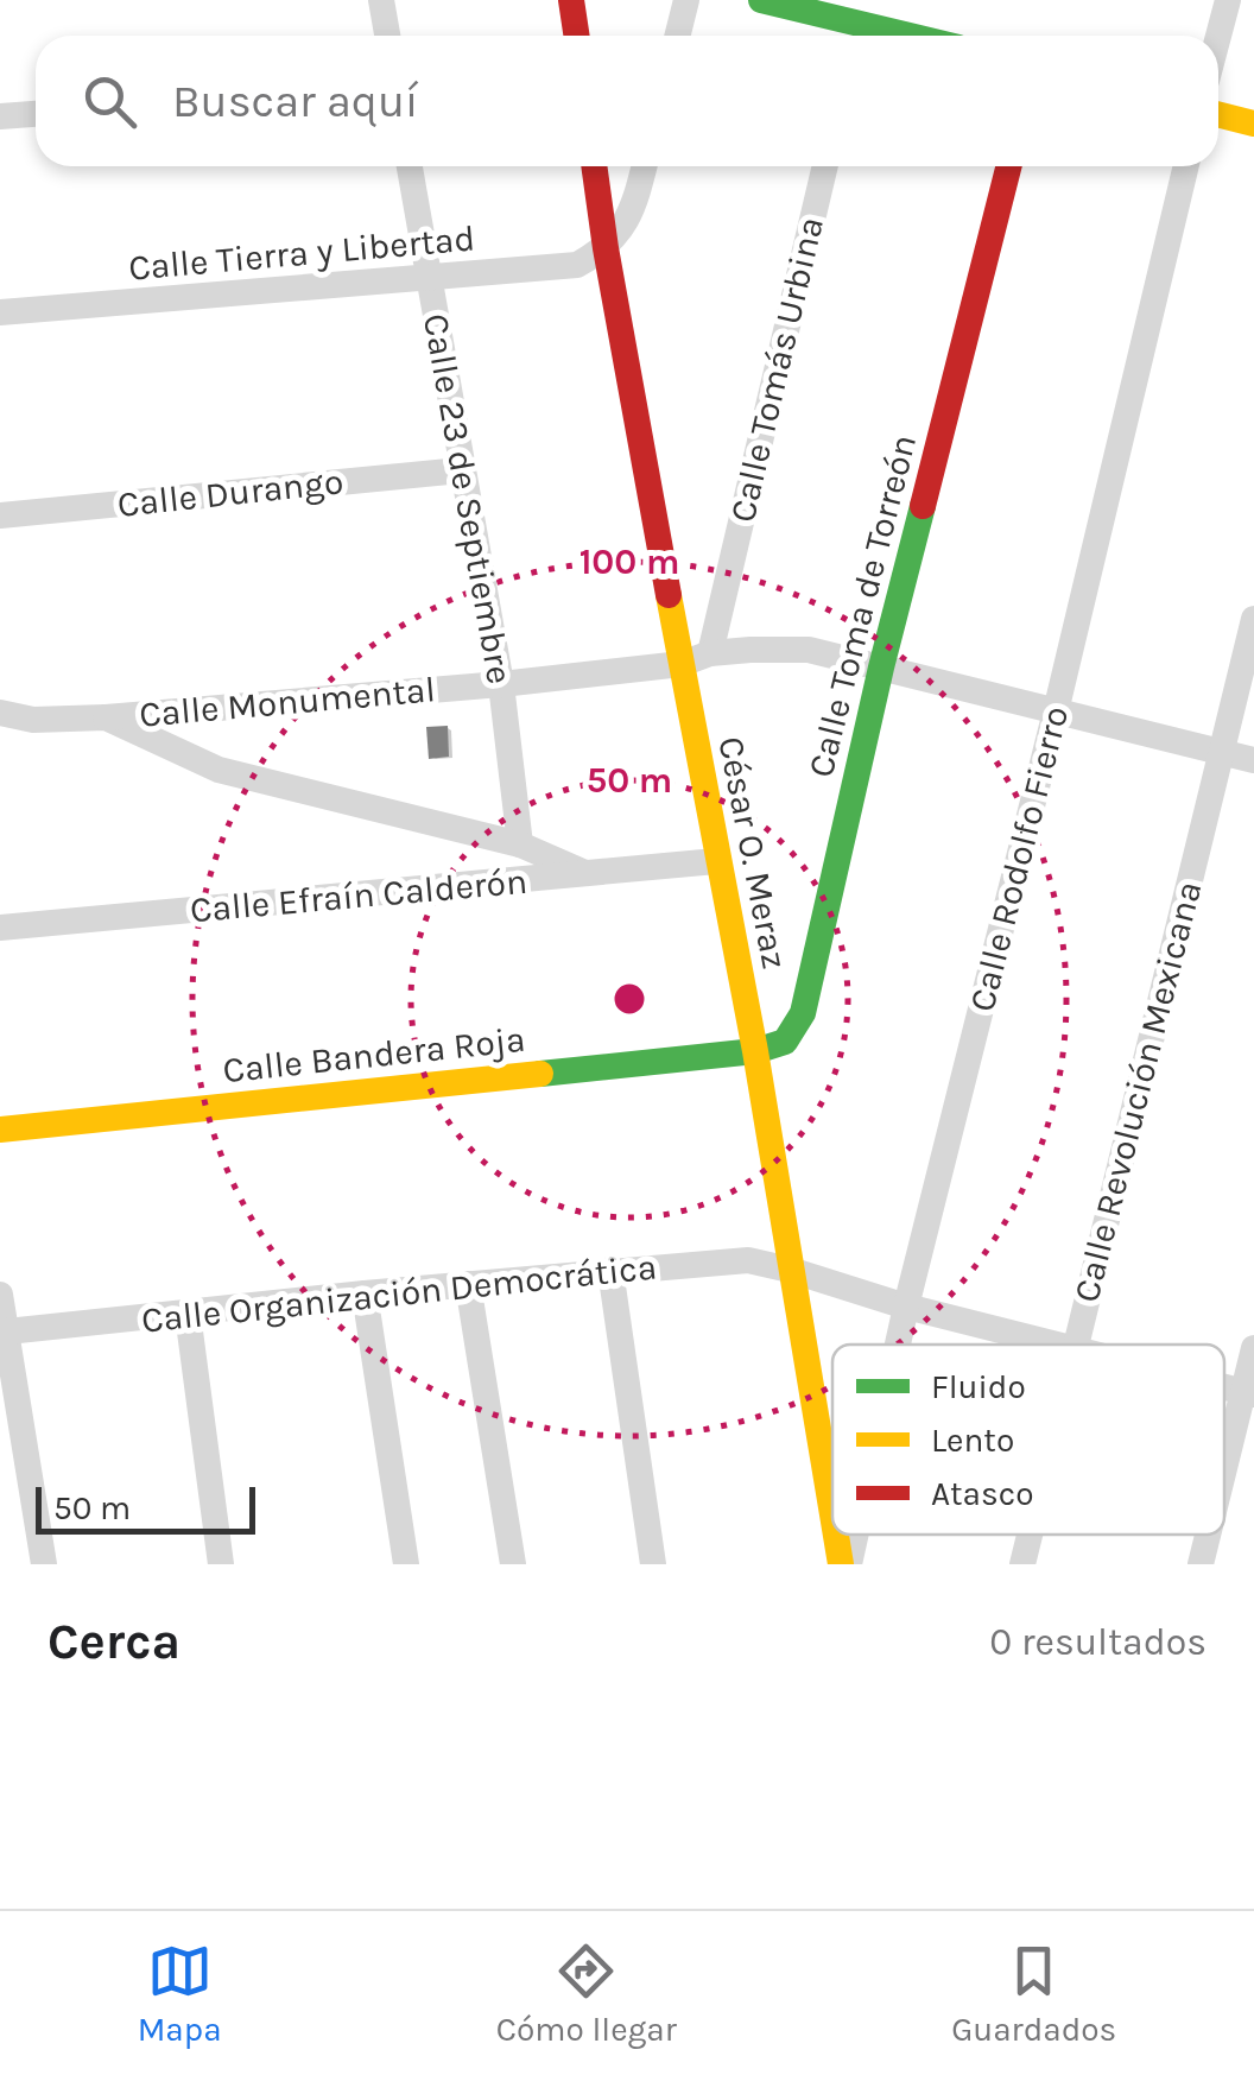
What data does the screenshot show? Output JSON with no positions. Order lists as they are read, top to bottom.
{
  "streets": {
    "street": [
      "Calle Tierra y Libertad",
      "Calle Tomás Urbina",
      "Calle Durango",
      "Calle 23 de Septiembre",
      "Calle Toma de Torreón",
      "Calle Monumental",
      "César O. Meraz",
      "Calle Rodolfo Fierro",
      "Calle Efraín Calderón",
      "Calle Bandera Roja",
      "Calle Revolución Mexicana",
      "Calle Organización Democrática"
    ]
  },
  "crossings": [
    ["Calle Tierra y Libertad", "Calle 23 de Septiembre"],
    ["Calle Tierra y Libertad", "César O. Meraz"],
    ["Calle Tomás Urbina", "Calle Monumental"],
    ["Calle Durango", "Calle 23 de Septiembre"],
    ["Calle 23 de Septiembre", "Calle Monumental"],
    ["Calle Toma de Torreón", "Calle Monumental"],
    ["Calle Toma de Torreón", "César O. Meraz"],
    ["Calle Toma de Torreón", "Calle Bandera Roja"],
    ["Calle Monumental", "César O. Meraz"],
    ["Calle Monumental", "Calle Rodolfo Fierro"],
    ["Calle Monumental", "Calle Revolución Mexicana"],
    ["César O. Meraz", "Calle Rodolfo Fierro"],
    ["César O. Meraz", "Calle Efraín Calderón"],
    ["César O. Meraz", "Calle Bandera Roja"],
    ["César O. Meraz", "Calle Organización Democrática"],
    ["Calle Rodolfo Fierro", "Calle Organización Democrática"]
  ],
  "legend": ["Fluido", "Lento", "Atasco"],
  "scale_bar": "50 m",
  "page": {
    "search": "Buscar aquí",
    "scale": "50 m",
    "heading": ["Cerca", "0 resultados"],
    "nav": ["Mapa", "Cómo llegar", "Guardados"]
  },
  "rings": ["100 m", "50 m"]
}
